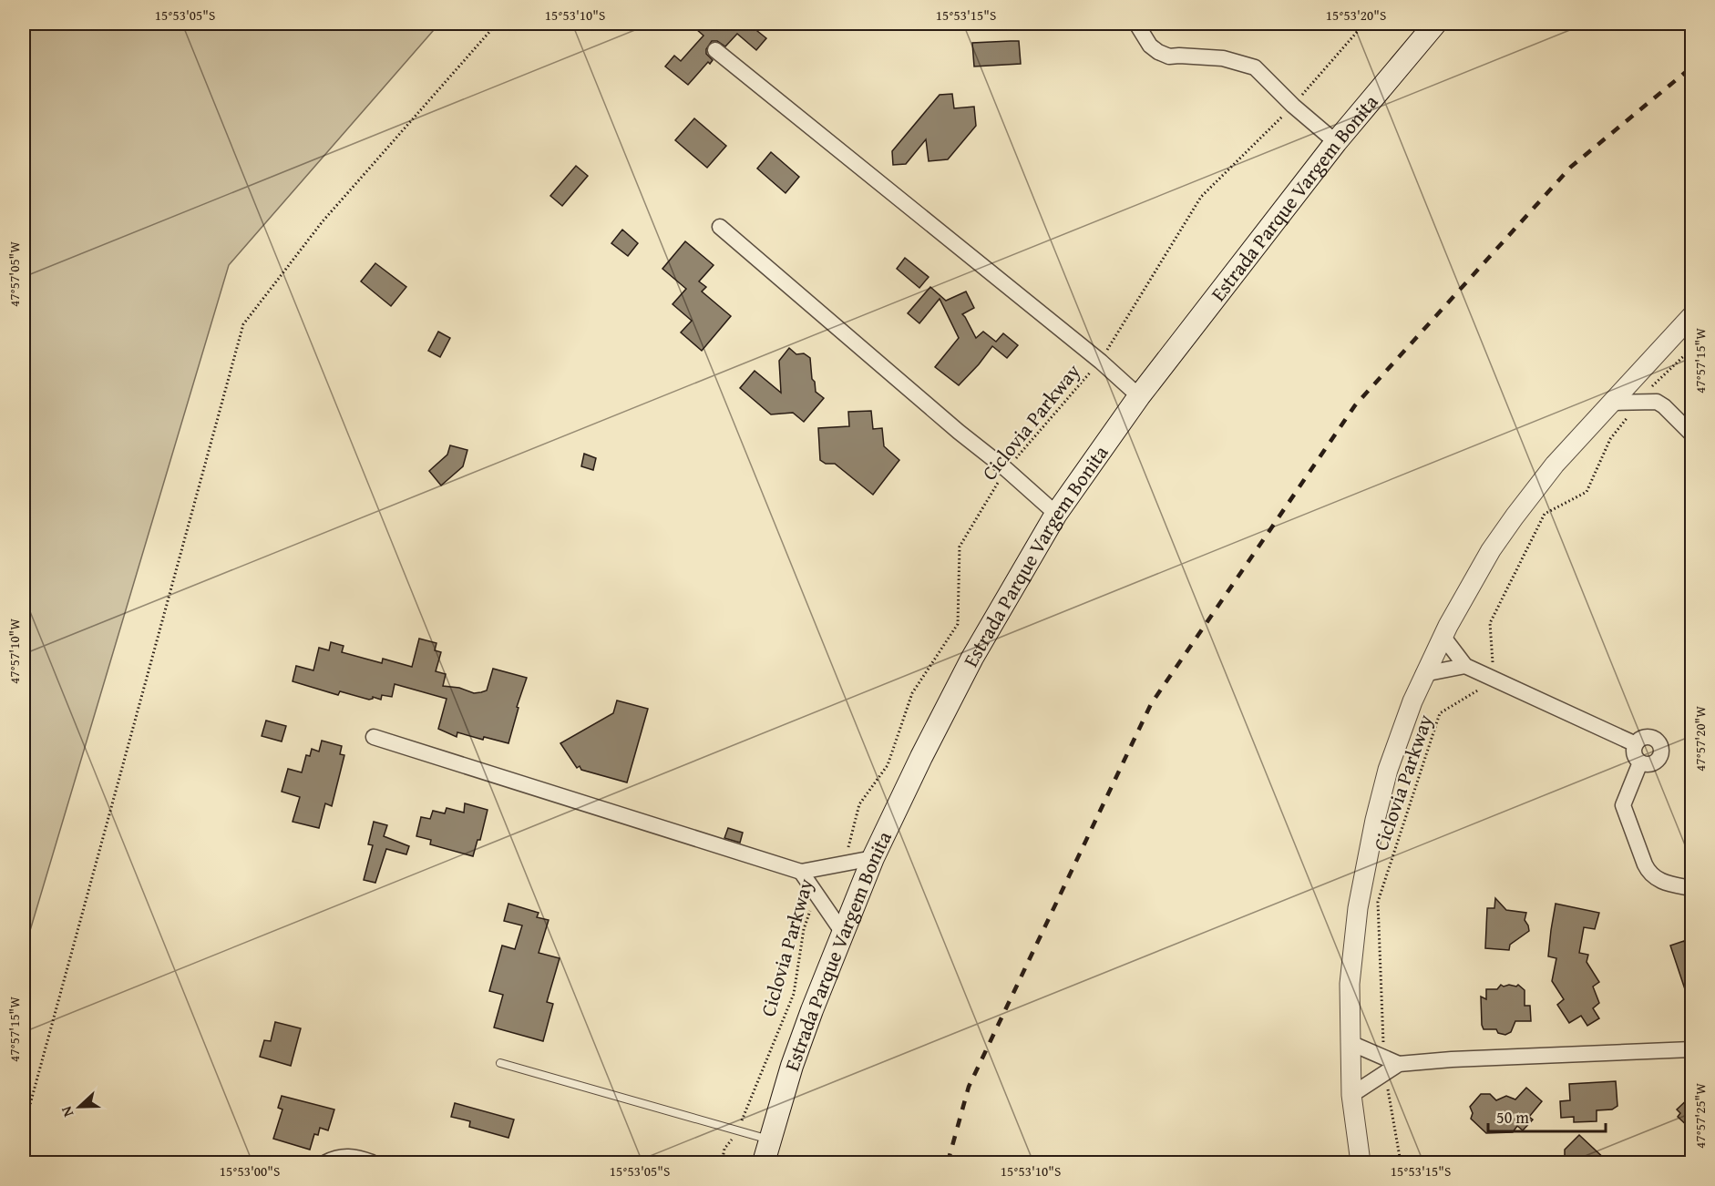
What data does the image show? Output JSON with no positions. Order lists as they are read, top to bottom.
{
  "streets": {
    "main road": ["Estrada Parque Vargem Bonita"],
    "path": ["Ciclovia Parkway"]
  },
  "scale_bar": "50 m",
  "north": "left",
  "coordinates": [
    "15°53'05\"S",
    "15°53'10\"S",
    "15°53'15\"S",
    "15°53'20\"S",
    "47°57'05\"W",
    "47°57'15\"W",
    "47°57'10\"W",
    "47°57'20\"W",
    "47°57'25\"W",
    "15°53'00\"S"
  ]
}
